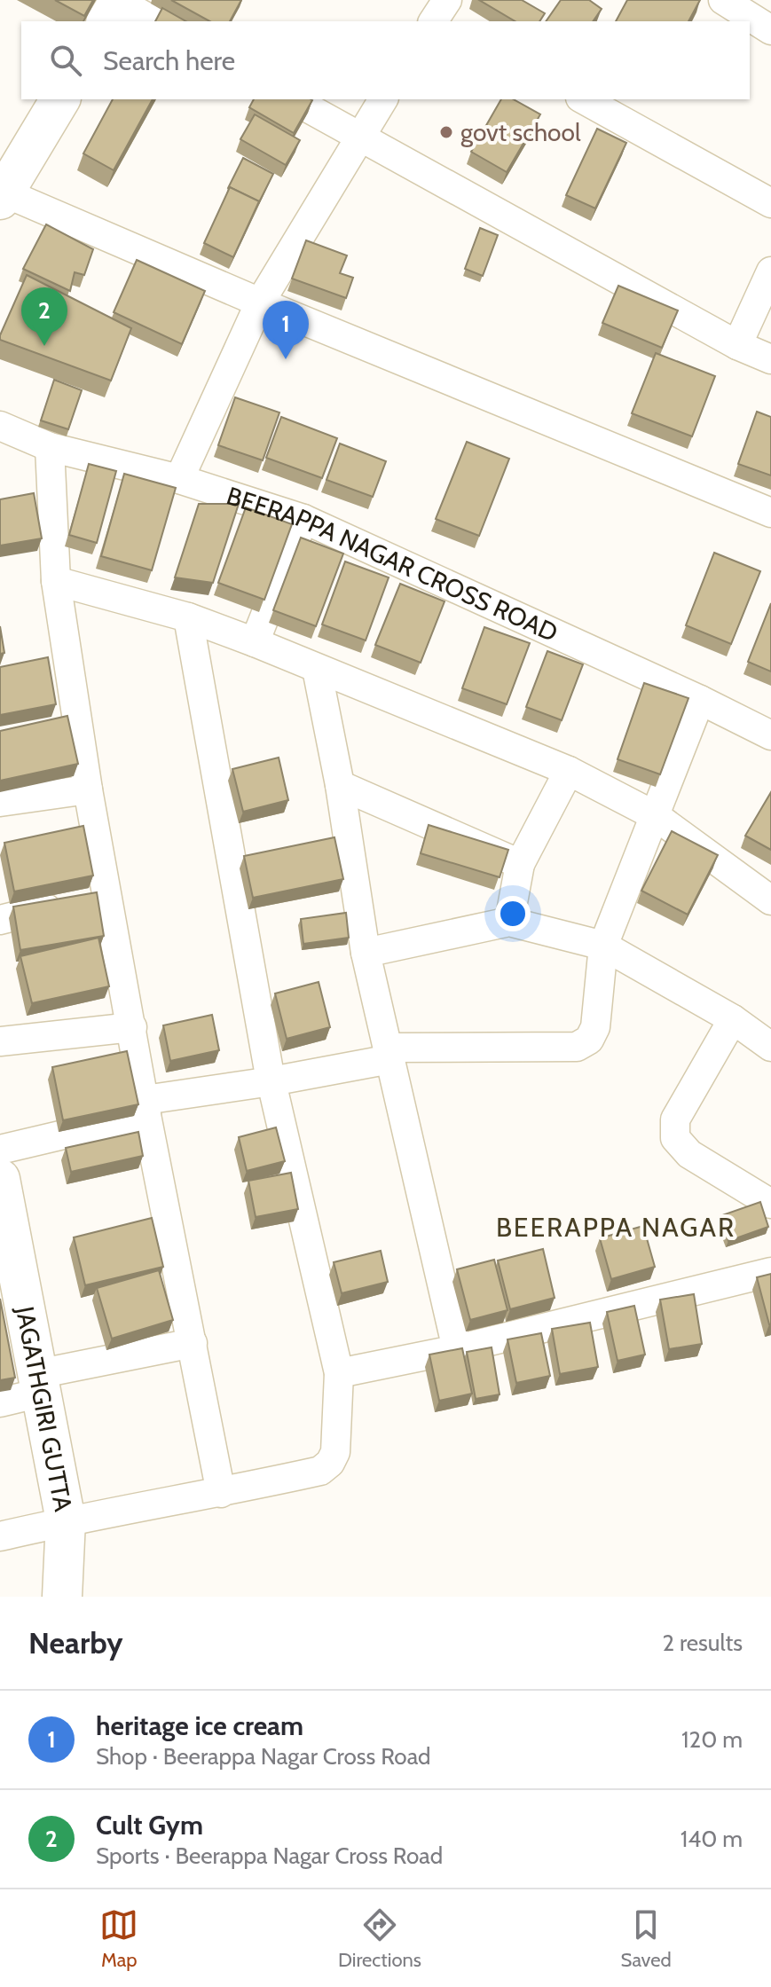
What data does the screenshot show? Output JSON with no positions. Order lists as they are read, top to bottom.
{
  "streets": {
    "street": ["BEERAPPA NAGAR CROSS ROAD", "JAGATHGIRI GUTTA"]
  },
  "districts": ["BEERAPPA NAGAR"],
  "places": ["govt school"],
  "page": {
    "search": "Search here",
    "pins": ["2", "1"],
    "heading": ["Nearby", "2 results"],
    "list": [
      {
        "mark": "1",
        "name": "heritage ice cream",
        "note": "Shop · Beerappa Nagar Cross Road",
        "value": "120 m"
      },
      {
        "mark": "2",
        "name": "Cult Gym",
        "note": "Sports · Beerappa Nagar Cross Road",
        "value": "140 m"
      }
    ],
    "nav": ["Map", "Directions", "Saved"]
  }
}
